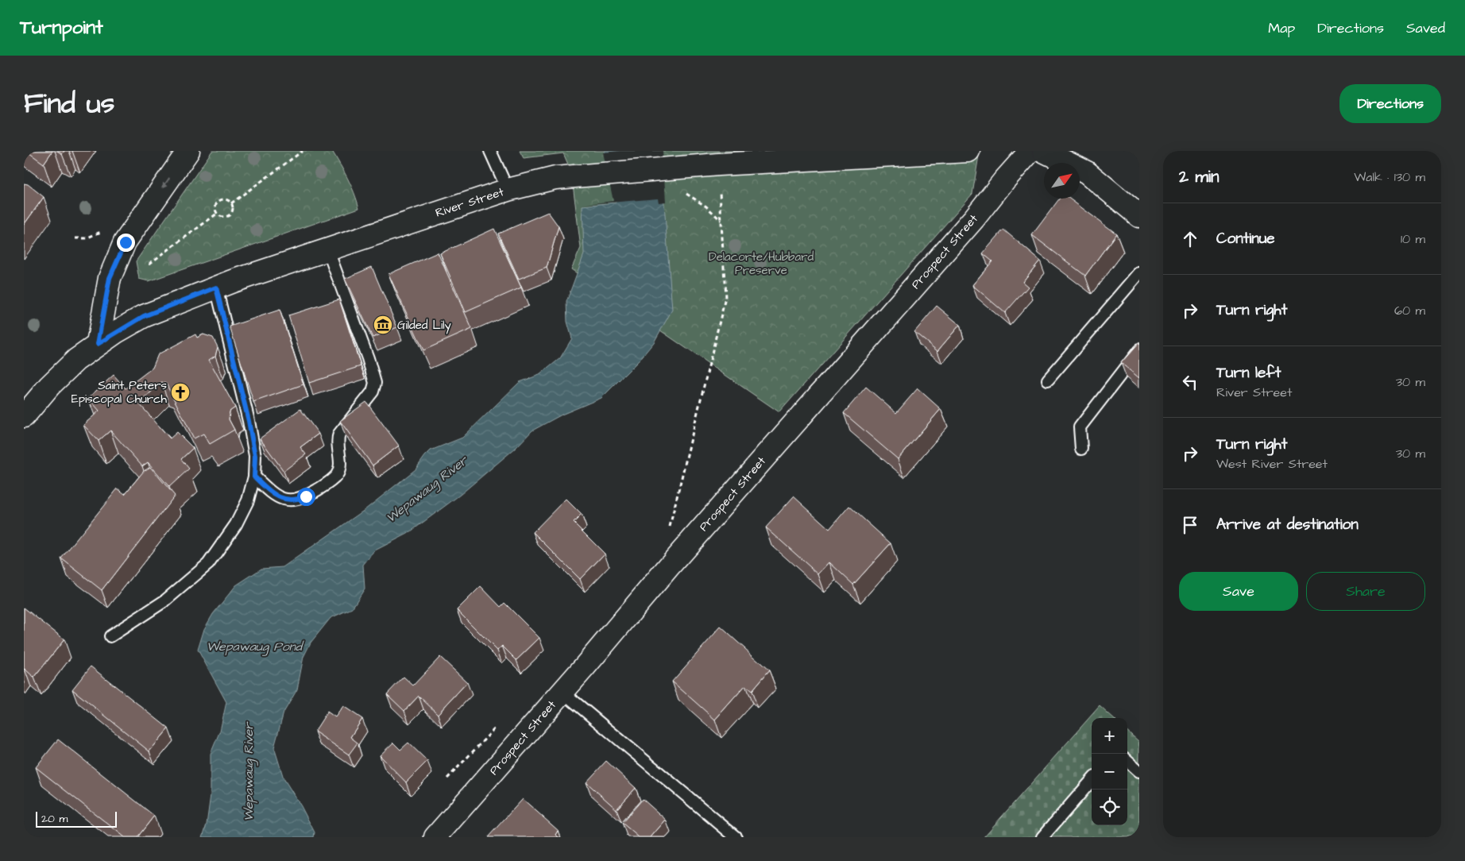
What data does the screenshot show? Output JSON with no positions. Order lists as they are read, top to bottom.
{
  "streets": {
    "main road": ["River Street", "Prospect Street"]
  },
  "water": ["Wepawaug River", "Wepawaug Pond"],
  "parks": ["Delacorte/Hubbard Preserve"],
  "places": {
    "museum": ["Gilded Lily"],
    "church": ["Saint Peters Episcopal Church"]
  },
  "scale_bar": "20 m",
  "north": "top right",
  "page": {
    "header": "Turnpoint",
    "nav": ["Map", "Directions", "Saved"],
    "title": "Find us",
    "buttons": [
      "Directions",
      ["Save", "Share"]
    ],
    "heading": ["2 min", "Walk · 130 m"],
    "list": [
      ["Continue", "10 m"],
      ["Turn right", "60 m"],
      ["Turn left", "River Street", "30 m"],
      ["Turn right", "West River Street", "30 m"],
      "Arrive at destination"
    ],
    "map_buttons": ["+", "−"],
    "scale": "20 m"
  }
}
